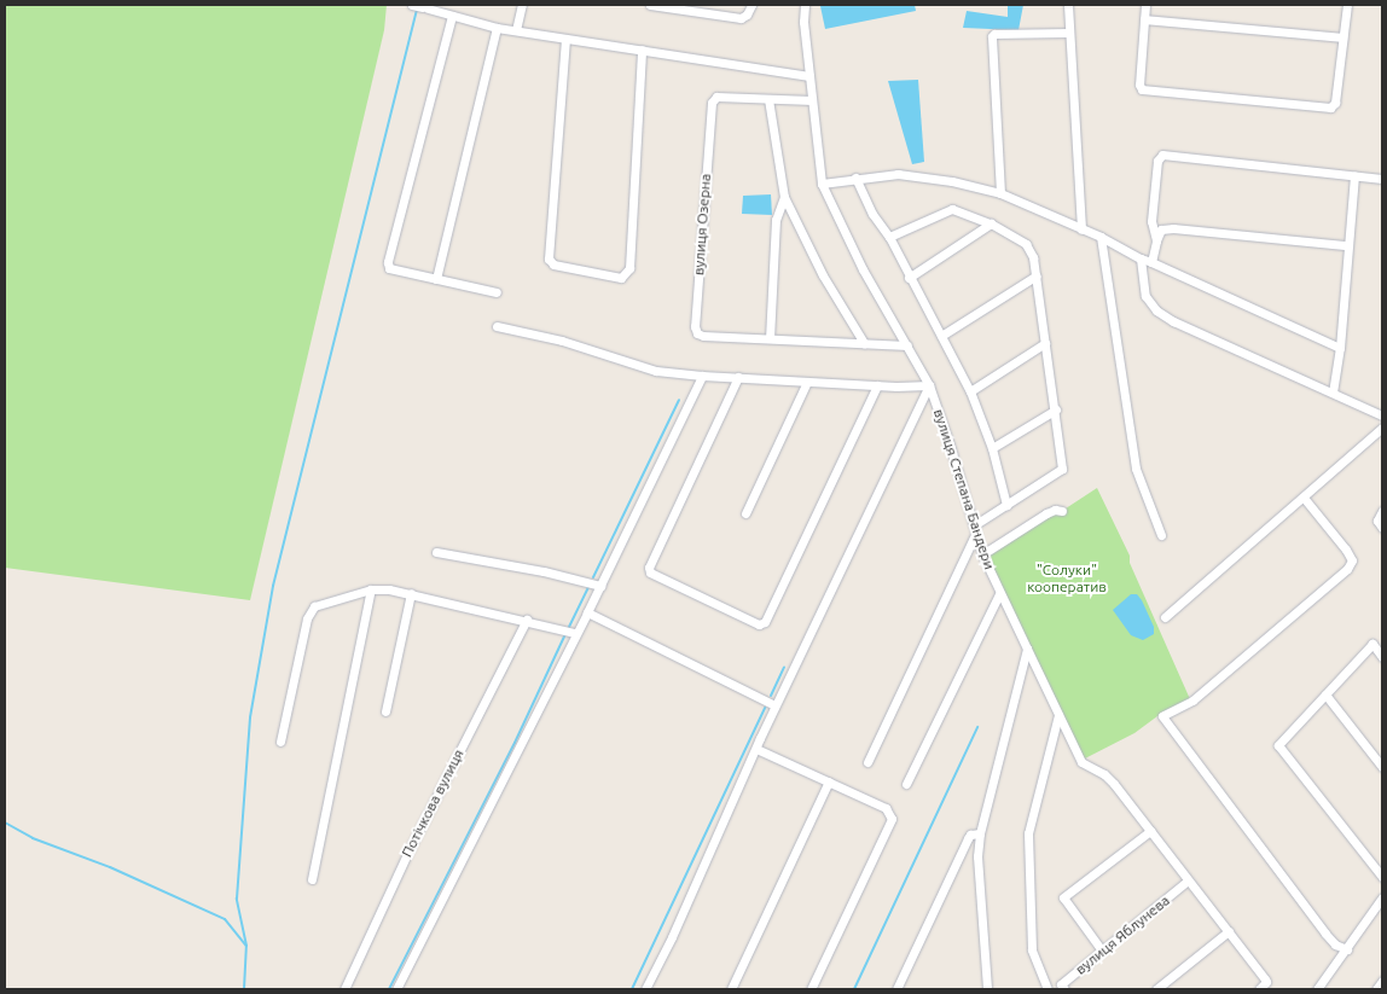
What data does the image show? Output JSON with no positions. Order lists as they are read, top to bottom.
{
  "streets": {
    "street": [
      "вулиця Озерна",
      "вулиця Степана Бандери",
      "Потічкова вулиця",
      "вулиця Яблунева"
    ]
  },
  "crossings": [
    ["вулиця Озерна", "вулиця Степана Бандери"],
    ["вулиця Степана Бандери", "вулиця Яблунева"]
  ],
  "parks": ["\"Солуки\" кооператив"]
}
